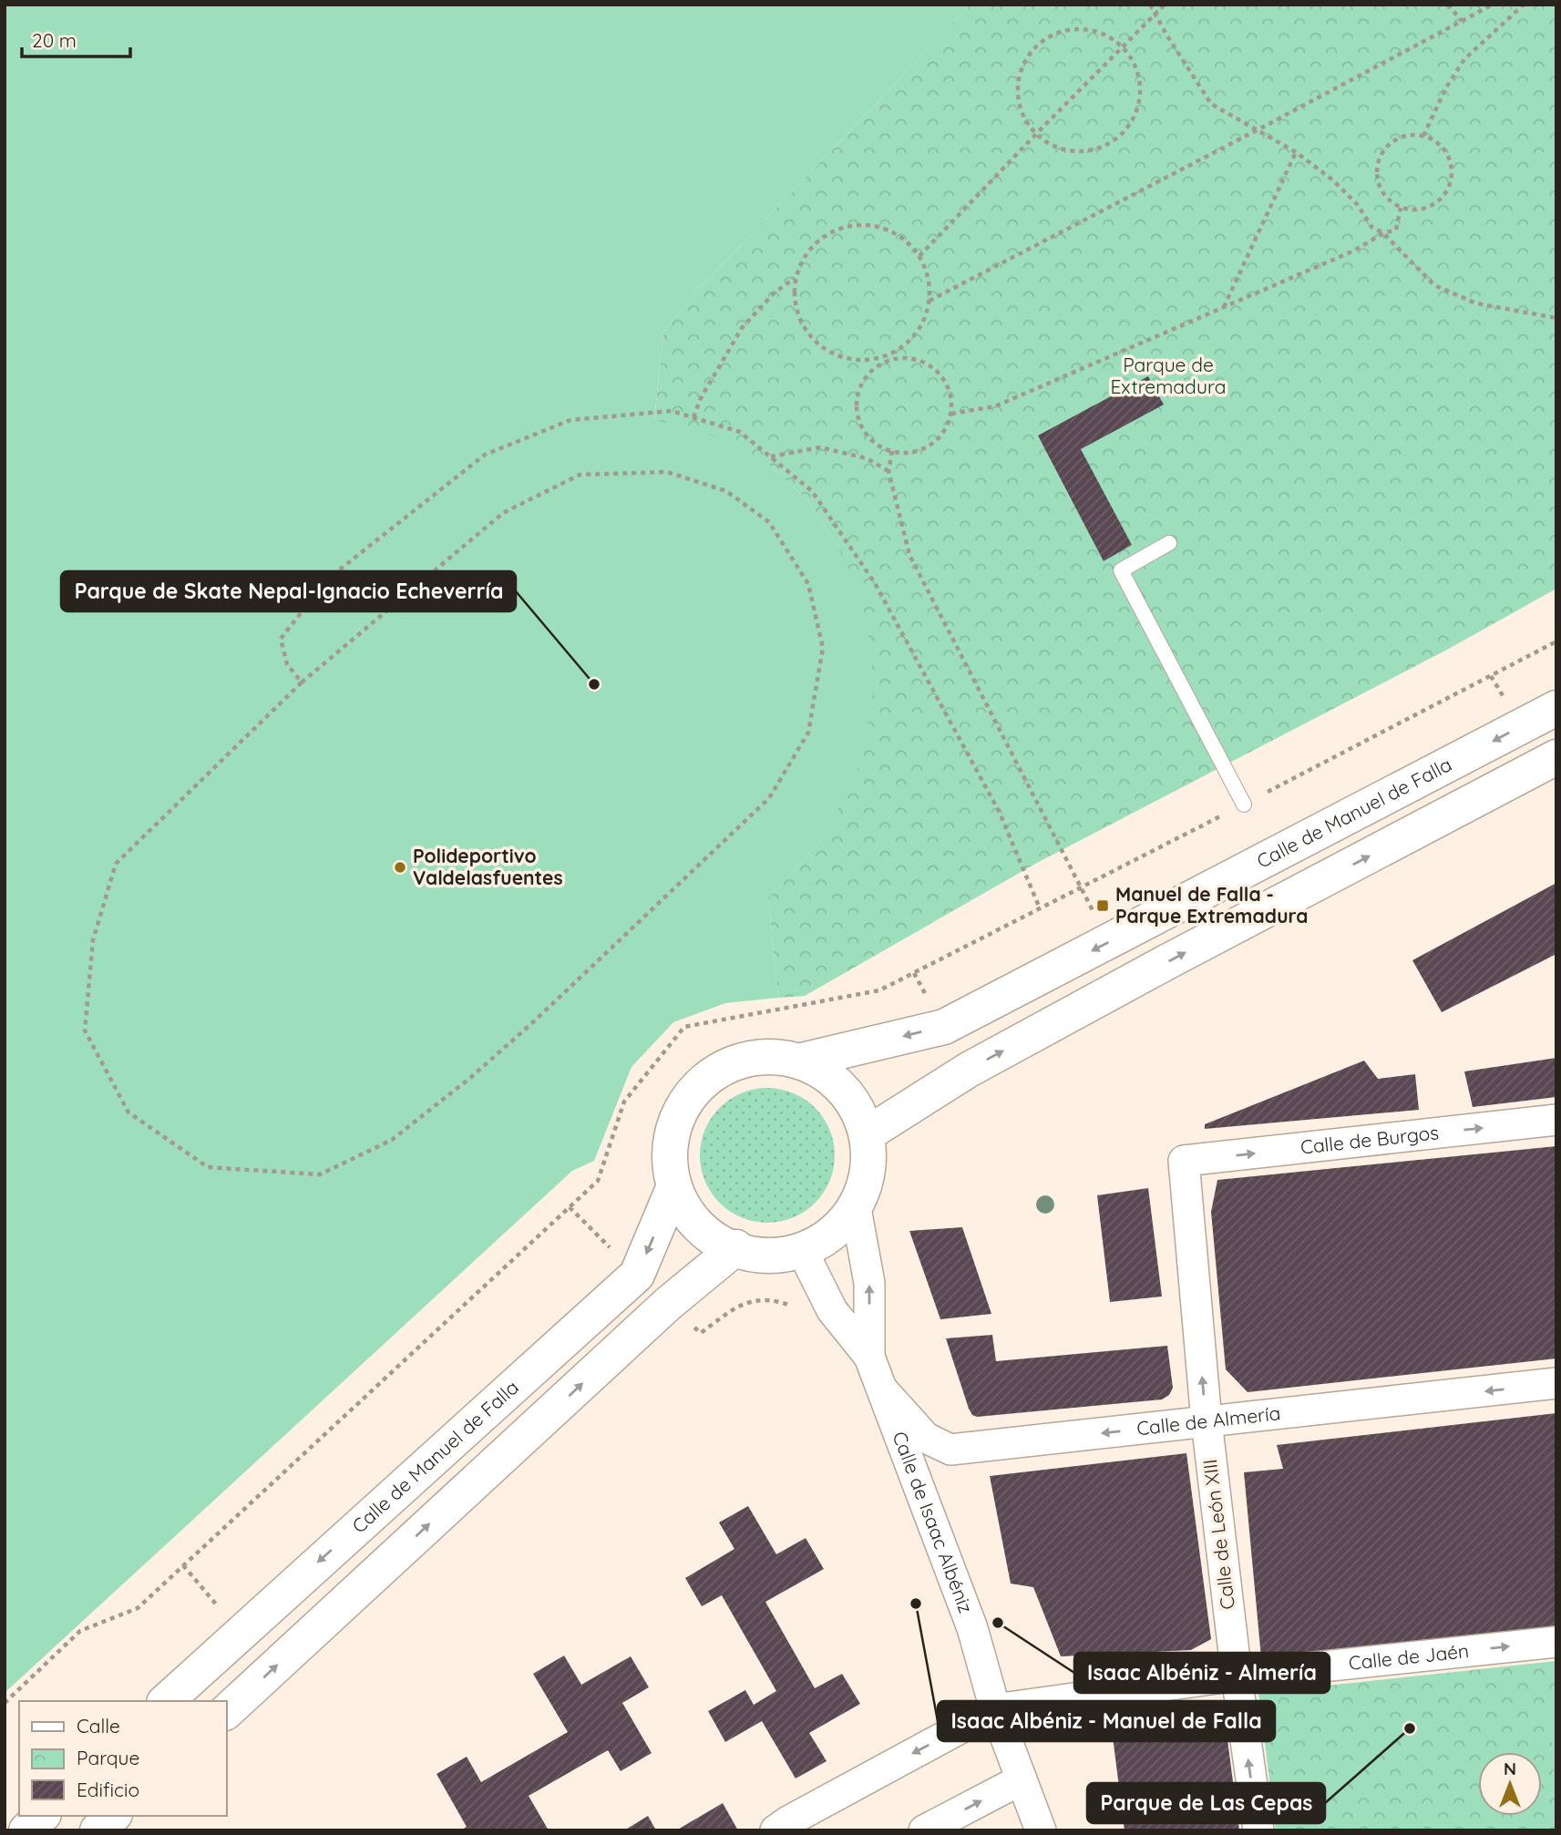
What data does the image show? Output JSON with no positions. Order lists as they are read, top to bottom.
{
  "streets": {
    "main road": ["Calle de Manuel de Falla"],
    "street": [
      "Calle de Burgos",
      "Calle de Almería",
      "Calle de Isaac Albéniz",
      "Calle de León XIII",
      "Calle de Jaén"
    ]
  },
  "crossings": [
    ["Calle de Manuel de Falla", "Calle de Isaac Albéniz"],
    ["Calle de Burgos", "Calle de León XIII"],
    ["Calle de Almería", "Calle de Isaac Albéniz"],
    ["Calle de Almería", "Calle de León XIII"],
    ["Calle de Isaac Albéniz", "Calle de Jaén"],
    ["Calle de León XIII", "Calle de Jaén"]
  ],
  "one_way": [
    "Calle de Burgos",
    "Calle de Almería",
    "Calle de León XIII",
    "Calle de Jaén"
  ],
  "parks": ["Parque de Extremadura"],
  "places": {
    "other": [
      "Parque de Skate Nepal-Ignacio Echeverría",
      "Polideportivo Valdelasfuentes",
      "Isaac Albéniz - Manuel de Falla",
      "Isaac Albéniz - Almería",
      "Parque de Las Cepas"
    ],
    "transit": ["Manuel de Falla - Parque Extremadura"]
  },
  "legend": ["Calle", "Parque", "Edificio"],
  "scale_bar": "20 m",
  "north": "top"
}
